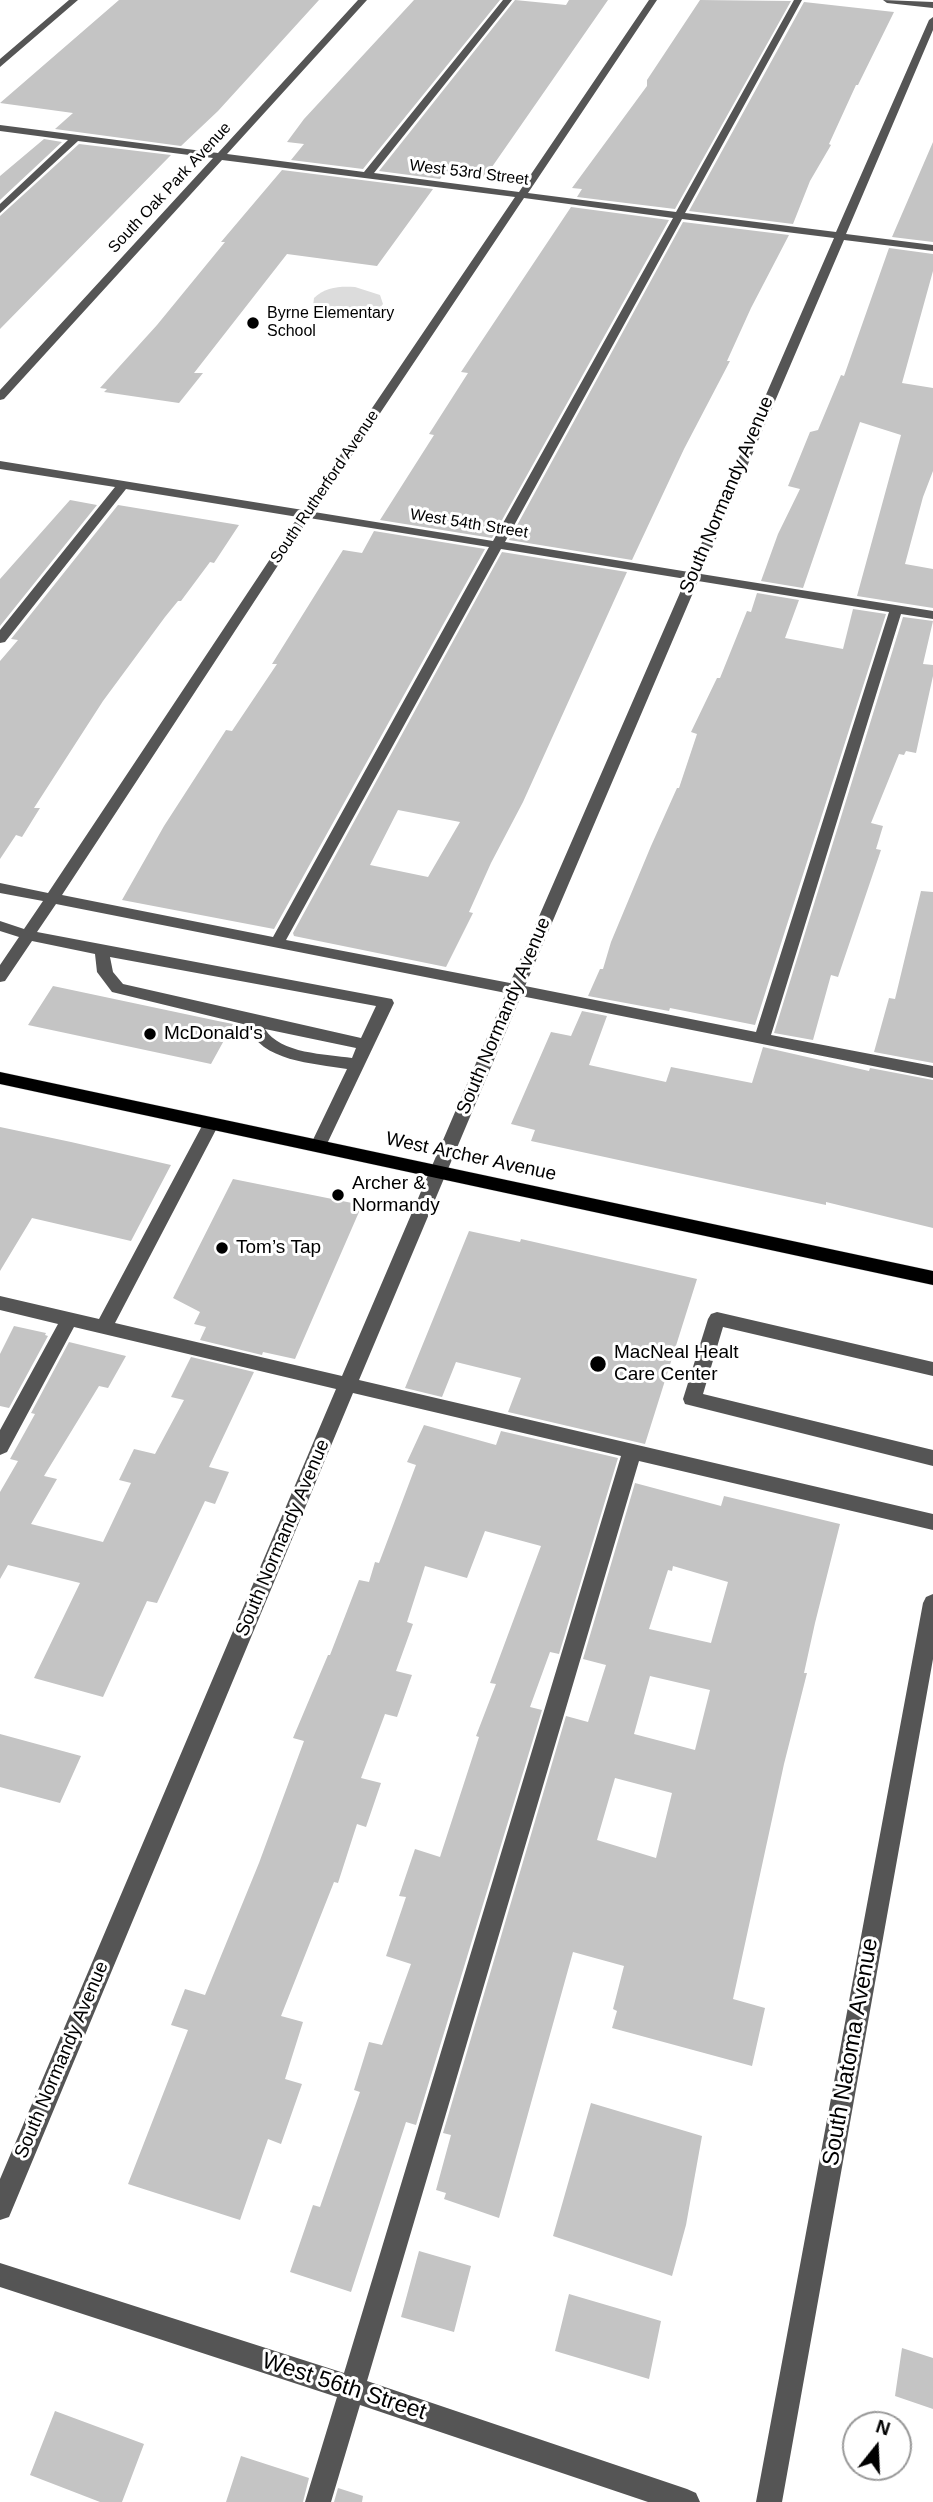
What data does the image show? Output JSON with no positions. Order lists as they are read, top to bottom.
{
  "streets": {
    "main road": ["West Archer Avenue"],
    "street": [
      "West 53rd Street",
      "South Oak Park Avenue",
      "South Rutherford Avenue",
      "South Normandy Avenue",
      "West 54th Street",
      "South Natoma Avenue",
      "West 56th Street"
    ]
  },
  "crossings": [
    ["West 53rd Street", "South Oak Park Avenue"],
    ["West 53rd Street", "South Rutherford Avenue"],
    ["West 53rd Street", "South Normandy Avenue"],
    ["South Rutherford Avenue", "West 54th Street"],
    ["South Normandy Avenue", "West 54th Street"],
    ["South Normandy Avenue", "West Archer Avenue"]
  ],
  "places": [
    "Byrne Elementary School",
    "McDonald's",
    "Archer & Normandy",
    "Tom’s Tap",
    "MacNeal Healt Care Center"
  ],
  "north": "top"
}
